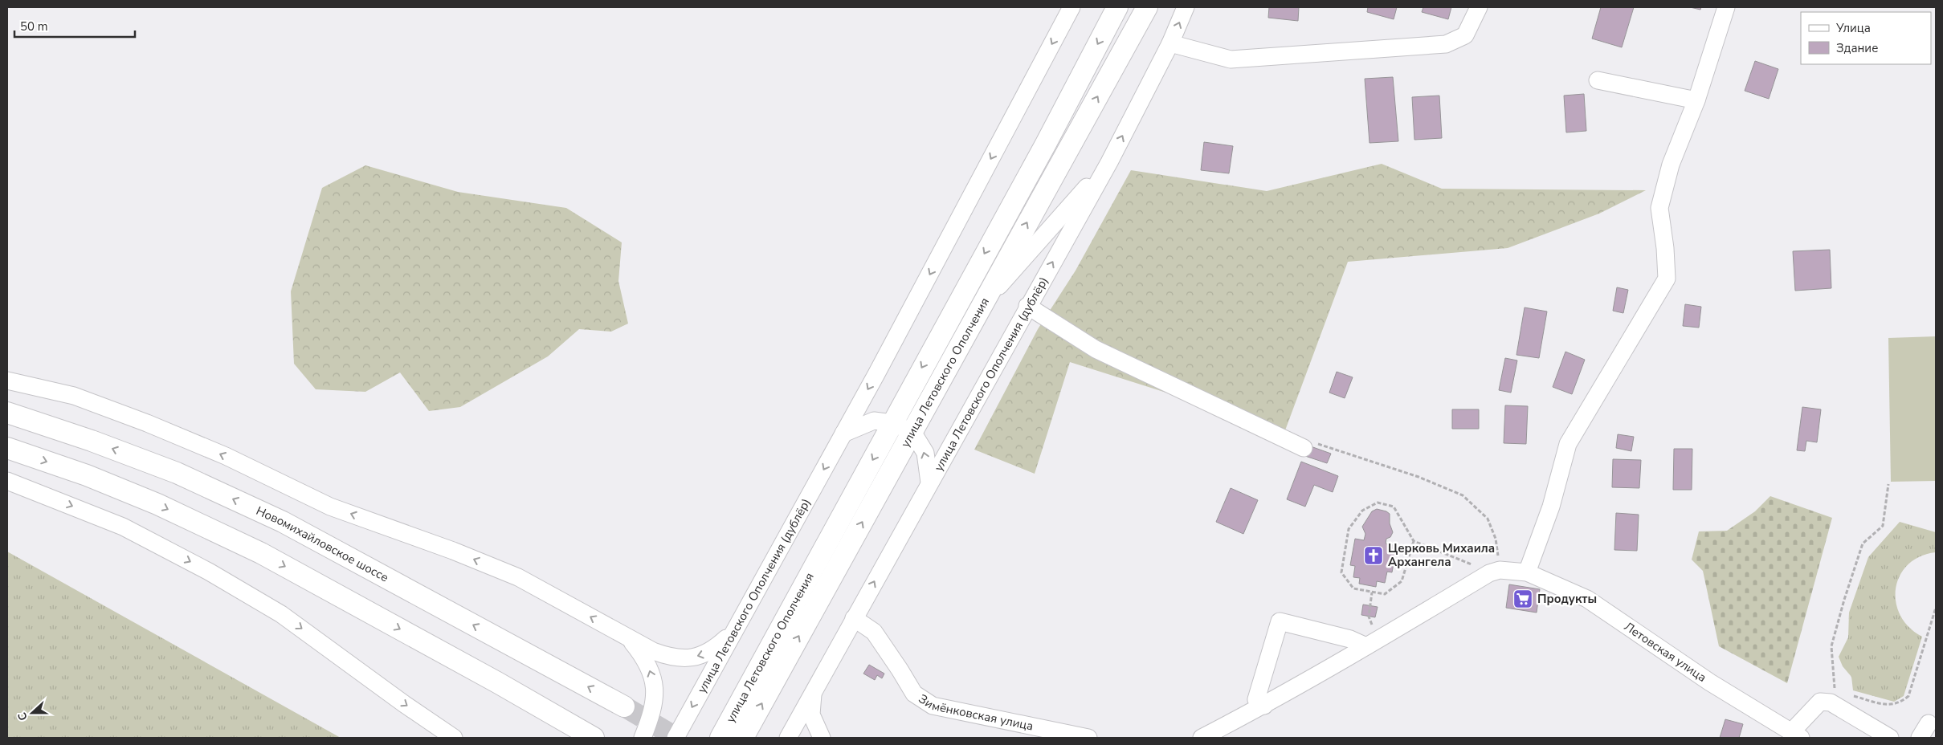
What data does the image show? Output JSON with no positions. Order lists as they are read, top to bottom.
{
  "streets": {
    "main road": ["улица Летовского Ополчения", "Новомихайловское шоссе"],
    "street": ["улица Летовского Ополчения (дублёр)", "Летовская улица", "Зимёнковская улица"]
  },
  "crossings": [
    ["улица Летовского Ополчения (дублёр)", "Зимёнковская улица"]
  ],
  "places": {
    "church": ["Церковь Михаила Архангела"],
    "supermarket": ["Продукты"]
  },
  "legend": ["Улица", "Здание"],
  "scale_bar": "50 m",
  "north": "left"
}
